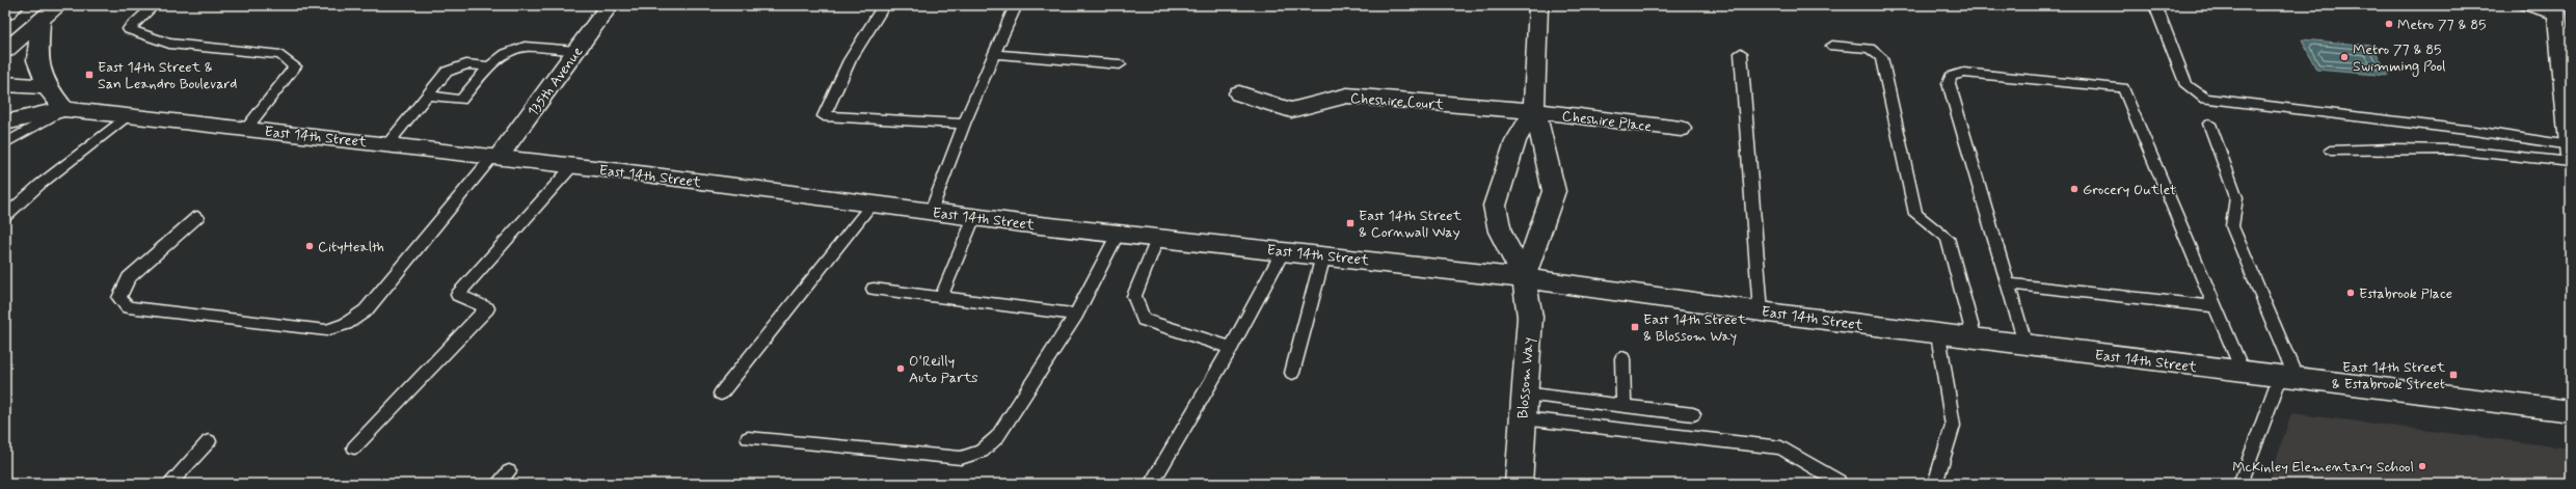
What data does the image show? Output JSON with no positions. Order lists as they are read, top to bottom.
{
  "streets": {
    "main road": [
      "135th Avenue",
      "Cheshire Court",
      "Cheshire Place",
      "East 14th Street",
      "Blossom Way"
    ]
  },
  "crossings": [
    ["135th Avenue", "East 14th Street"],
    ["Cheshire Court", "Cheshire Place"],
    ["East 14th Street", "Blossom Way"]
  ],
  "places": {
    "other": [
      "Metro 77 & 85",
      "Metro 77 & 85 Swimming Pool",
      "Grocery Outlet",
      "CityHealth",
      "Estabrook Place",
      "O'Reilly Auto Parts",
      "McKinley Elementary School"
    ],
    "transit": [
      "East 14th Street & San Leandro Boulevard",
      "East 14th Street & Cornwall Way",
      "East 14th Street & Blossom Way",
      "East 14th Street & Estabrook Street"
    ]
  }
}
